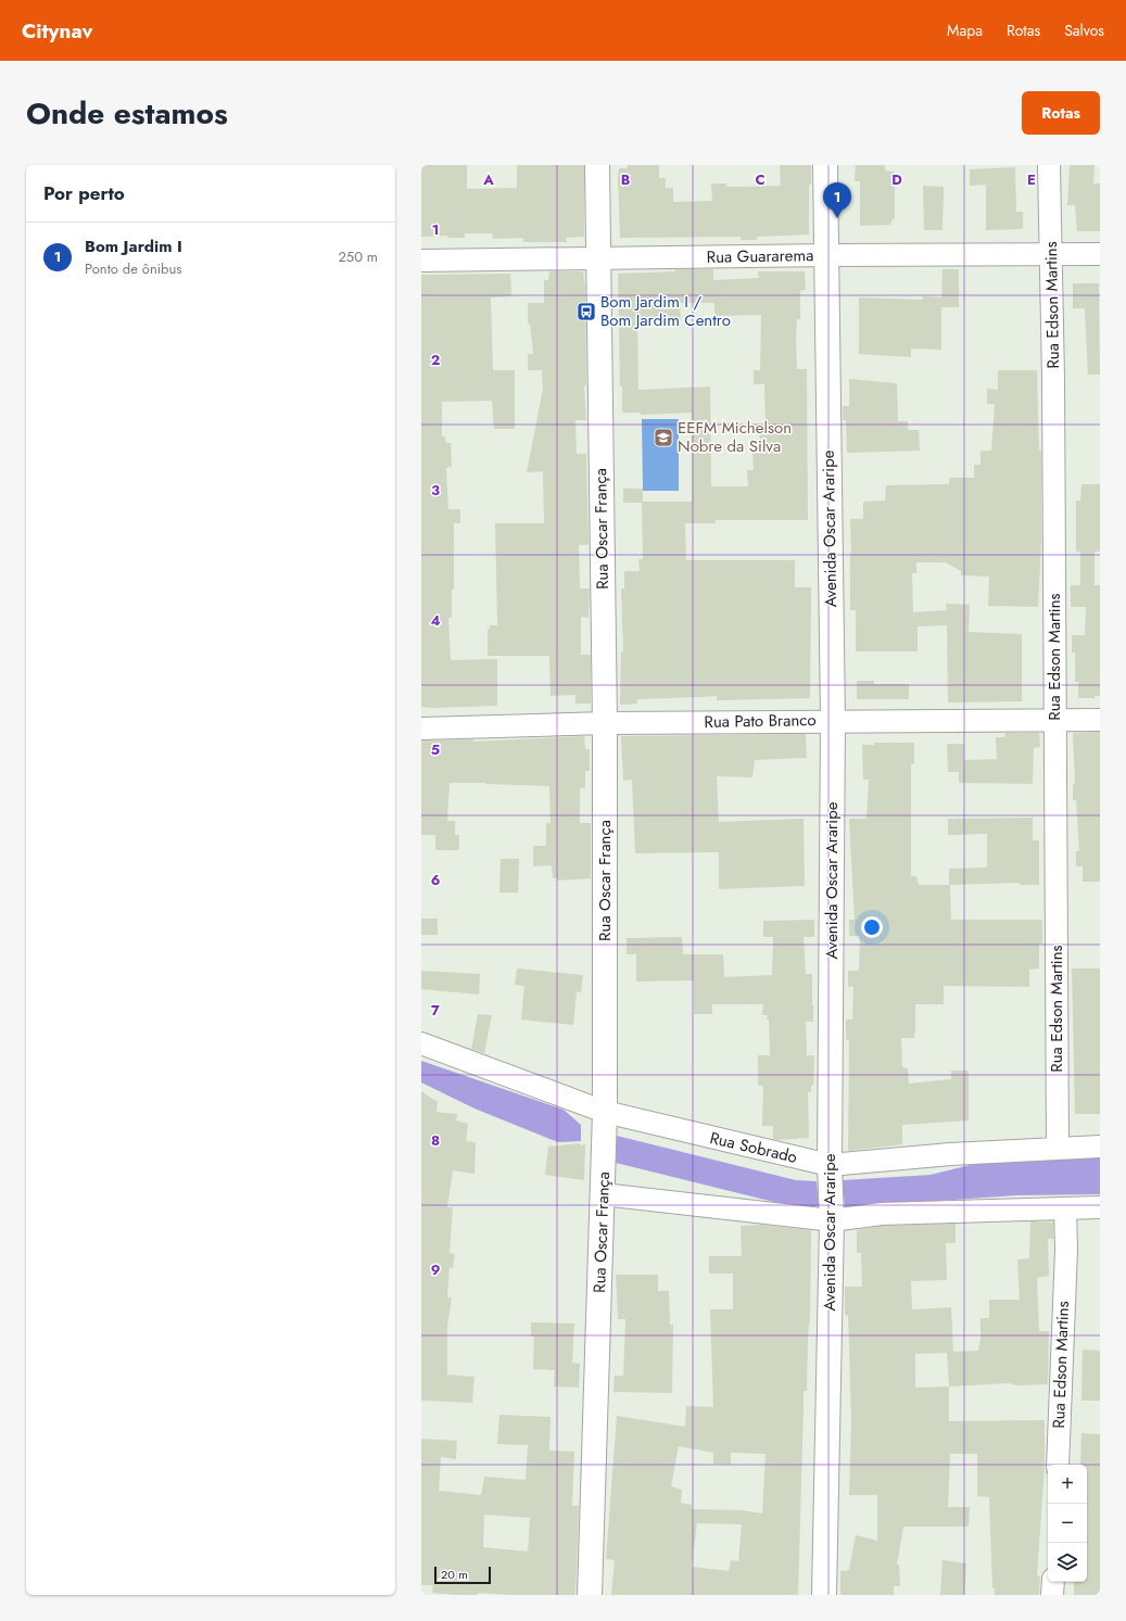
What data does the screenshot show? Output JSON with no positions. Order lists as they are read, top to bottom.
{
  "streets": {
    "street": [
      "Rua Guararema",
      "Rua Edson Martins",
      "Rua Oscar França",
      "Avenida Oscar Araripe",
      "Rua Pato Branco",
      "Rua Sobrado"
    ]
  },
  "crossings": [
    ["Rua Guararema", "Rua Edson Martins"],
    ["Rua Guararema", "Rua Oscar França"],
    ["Rua Guararema", "Avenida Oscar Araripe"],
    ["Rua Edson Martins", "Rua Pato Branco"],
    ["Rua Edson Martins", "Rua Sobrado"],
    ["Rua Oscar França", "Rua Pato Branco"],
    ["Rua Oscar França", "Rua Sobrado"],
    ["Avenida Oscar Araripe", "Rua Pato Branco"],
    ["Avenida Oscar Araripe", "Rua Sobrado"]
  ],
  "places": {
    "bus stop": ["Bom Jardim I / Bom Jardim Centro"],
    "school or university": ["EEFM Michelson Nobre da Silva"]
  },
  "scale_bar": "20 m",
  "page": {
    "header": "Citynav",
    "nav": ["Mapa", "Rotas", "Salvos"],
    "title": "Onde estamos",
    "buttons": "Rotas",
    "heading": "Por perto",
    "pins": "1",
    "list": [
      {
        "mark": "1",
        "name": "Bom Jardim I",
        "note": "Ponto de ônibus",
        "value": "250 m"
      }
    ],
    "map_buttons": ["+", "−"],
    "scale": "20 m"
  },
  "grid": {
    "columns": [
      "A",
      "B",
      "C",
      "D",
      "E"
    ],
    "rows": [
      "1",
      "2",
      "3",
      "4",
      "5",
      "6",
      "7",
      "8",
      "9"
    ]
  }
}
